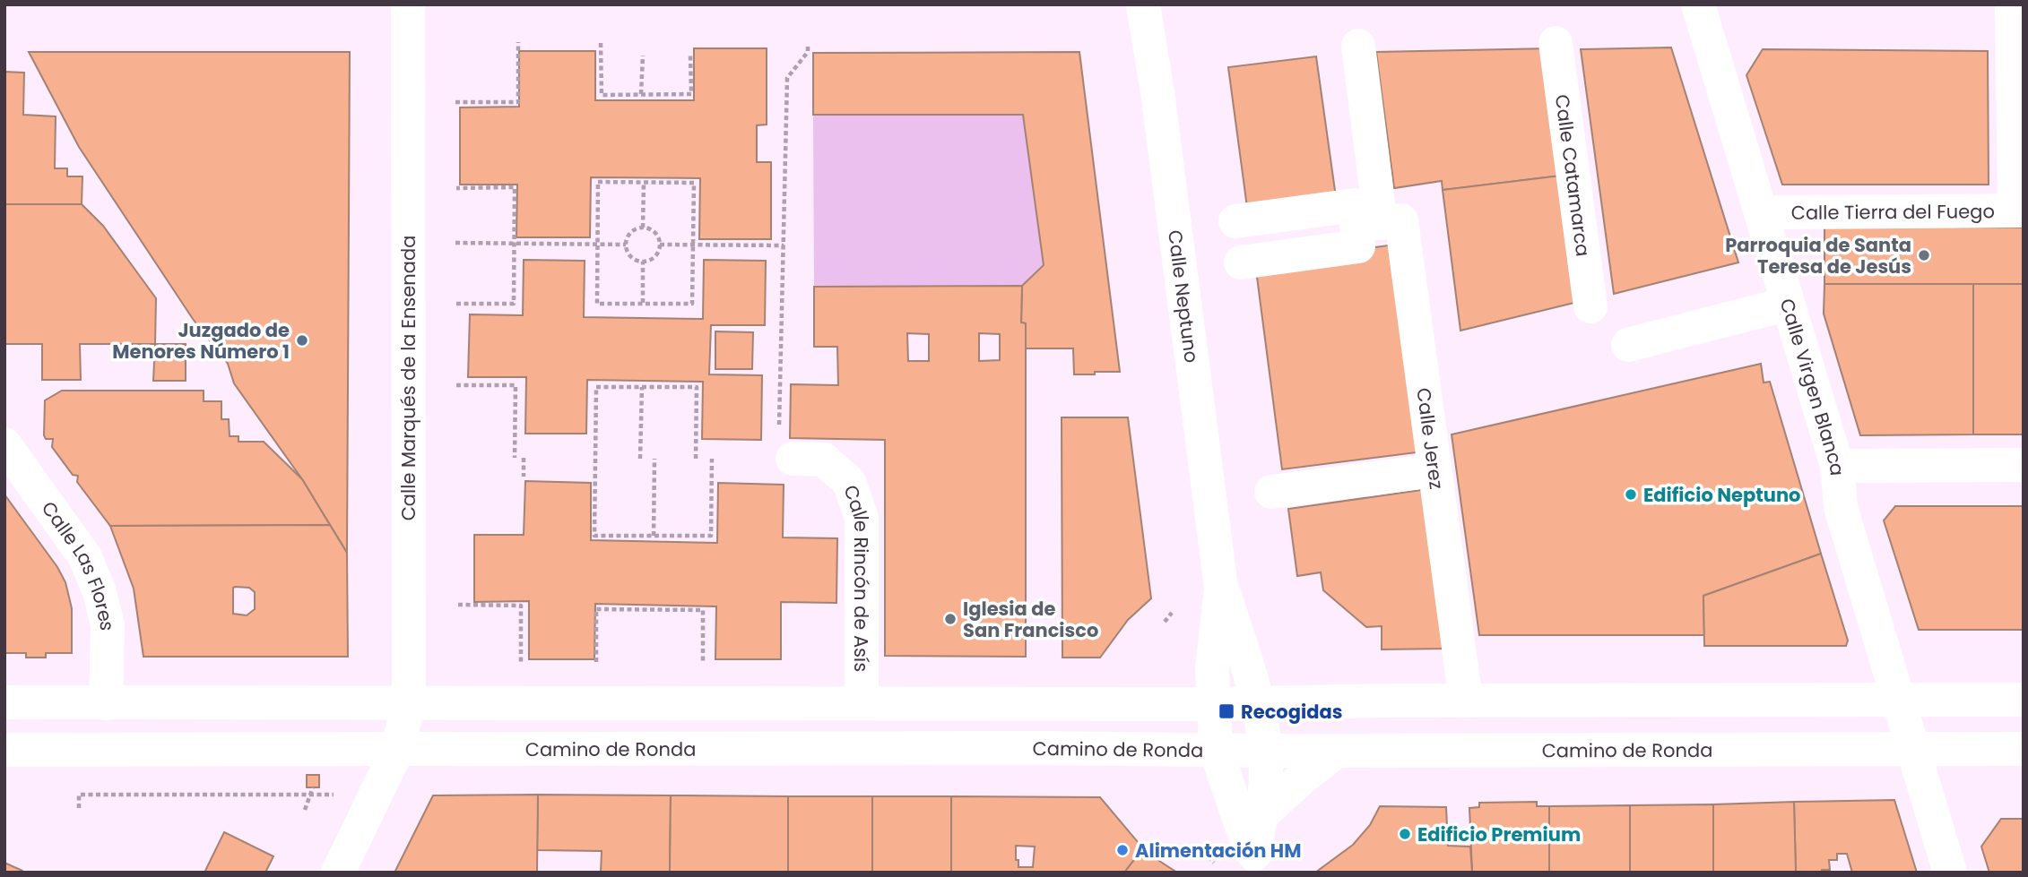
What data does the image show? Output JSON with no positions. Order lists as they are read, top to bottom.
{
  "streets": {
    "main road": [
      "Calle Catamarca",
      "Calle Tierra del Fuego",
      "Calle Neptuno",
      "Calle Marqués de la Ensenada",
      "Calle Virgen Blanca",
      "Calle Jerez",
      "Calle Las Flores",
      "Calle Rincón de Asís",
      "Camino de Ronda"
    ]
  },
  "crossings": [
    ["Calle Tierra del Fuego", "Calle Virgen Blanca"],
    ["Calle Neptuno", "Camino de Ronda"],
    ["Calle Marqués de la Ensenada", "Camino de Ronda"]
  ],
  "places": {
    "other": [
      "Parroquia de Santa Teresa de Jesús",
      "Juzgado de Menores Número 1",
      "Edificio Neptuno",
      "Iglesia de San Francisco",
      "Edificio Premium",
      "Alimentación HM"
    ],
    "transit": ["Recogidas"]
  }
}
